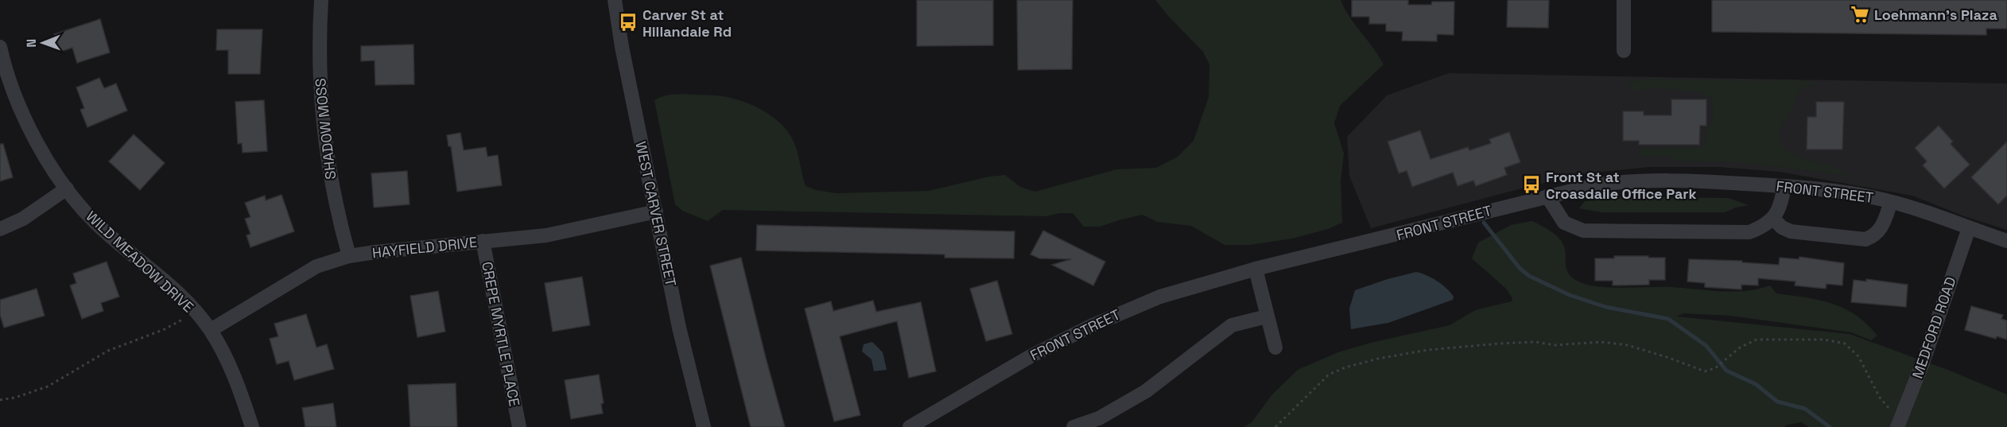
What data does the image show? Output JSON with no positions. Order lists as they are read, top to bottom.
{
  "streets": {
    "street": [
      "SHADOW MOSS",
      "FRONT STREET",
      "WEST CARVER STREET",
      "HAYFIELD DRIVE",
      "WILD MEADOW DRIVE",
      "MEDFORD ROAD",
      "CREPE MYRTLE PLACE"
    ]
  },
  "crossings": [
    ["SHADOW MOSS", "HAYFIELD DRIVE"],
    ["FRONT STREET", "MEDFORD ROAD"],
    ["WEST CARVER STREET", "HAYFIELD DRIVE"],
    ["HAYFIELD DRIVE", "WILD MEADOW DRIVE"],
    ["HAYFIELD DRIVE", "CREPE MYRTLE PLACE"]
  ],
  "places": {
    "supermarket": ["Loehmann's Plaza"],
    "bus stop": ["Carver St at Hillandale Rd", "Front St at Croasdaile Office Park"]
  },
  "north": "left"
}
